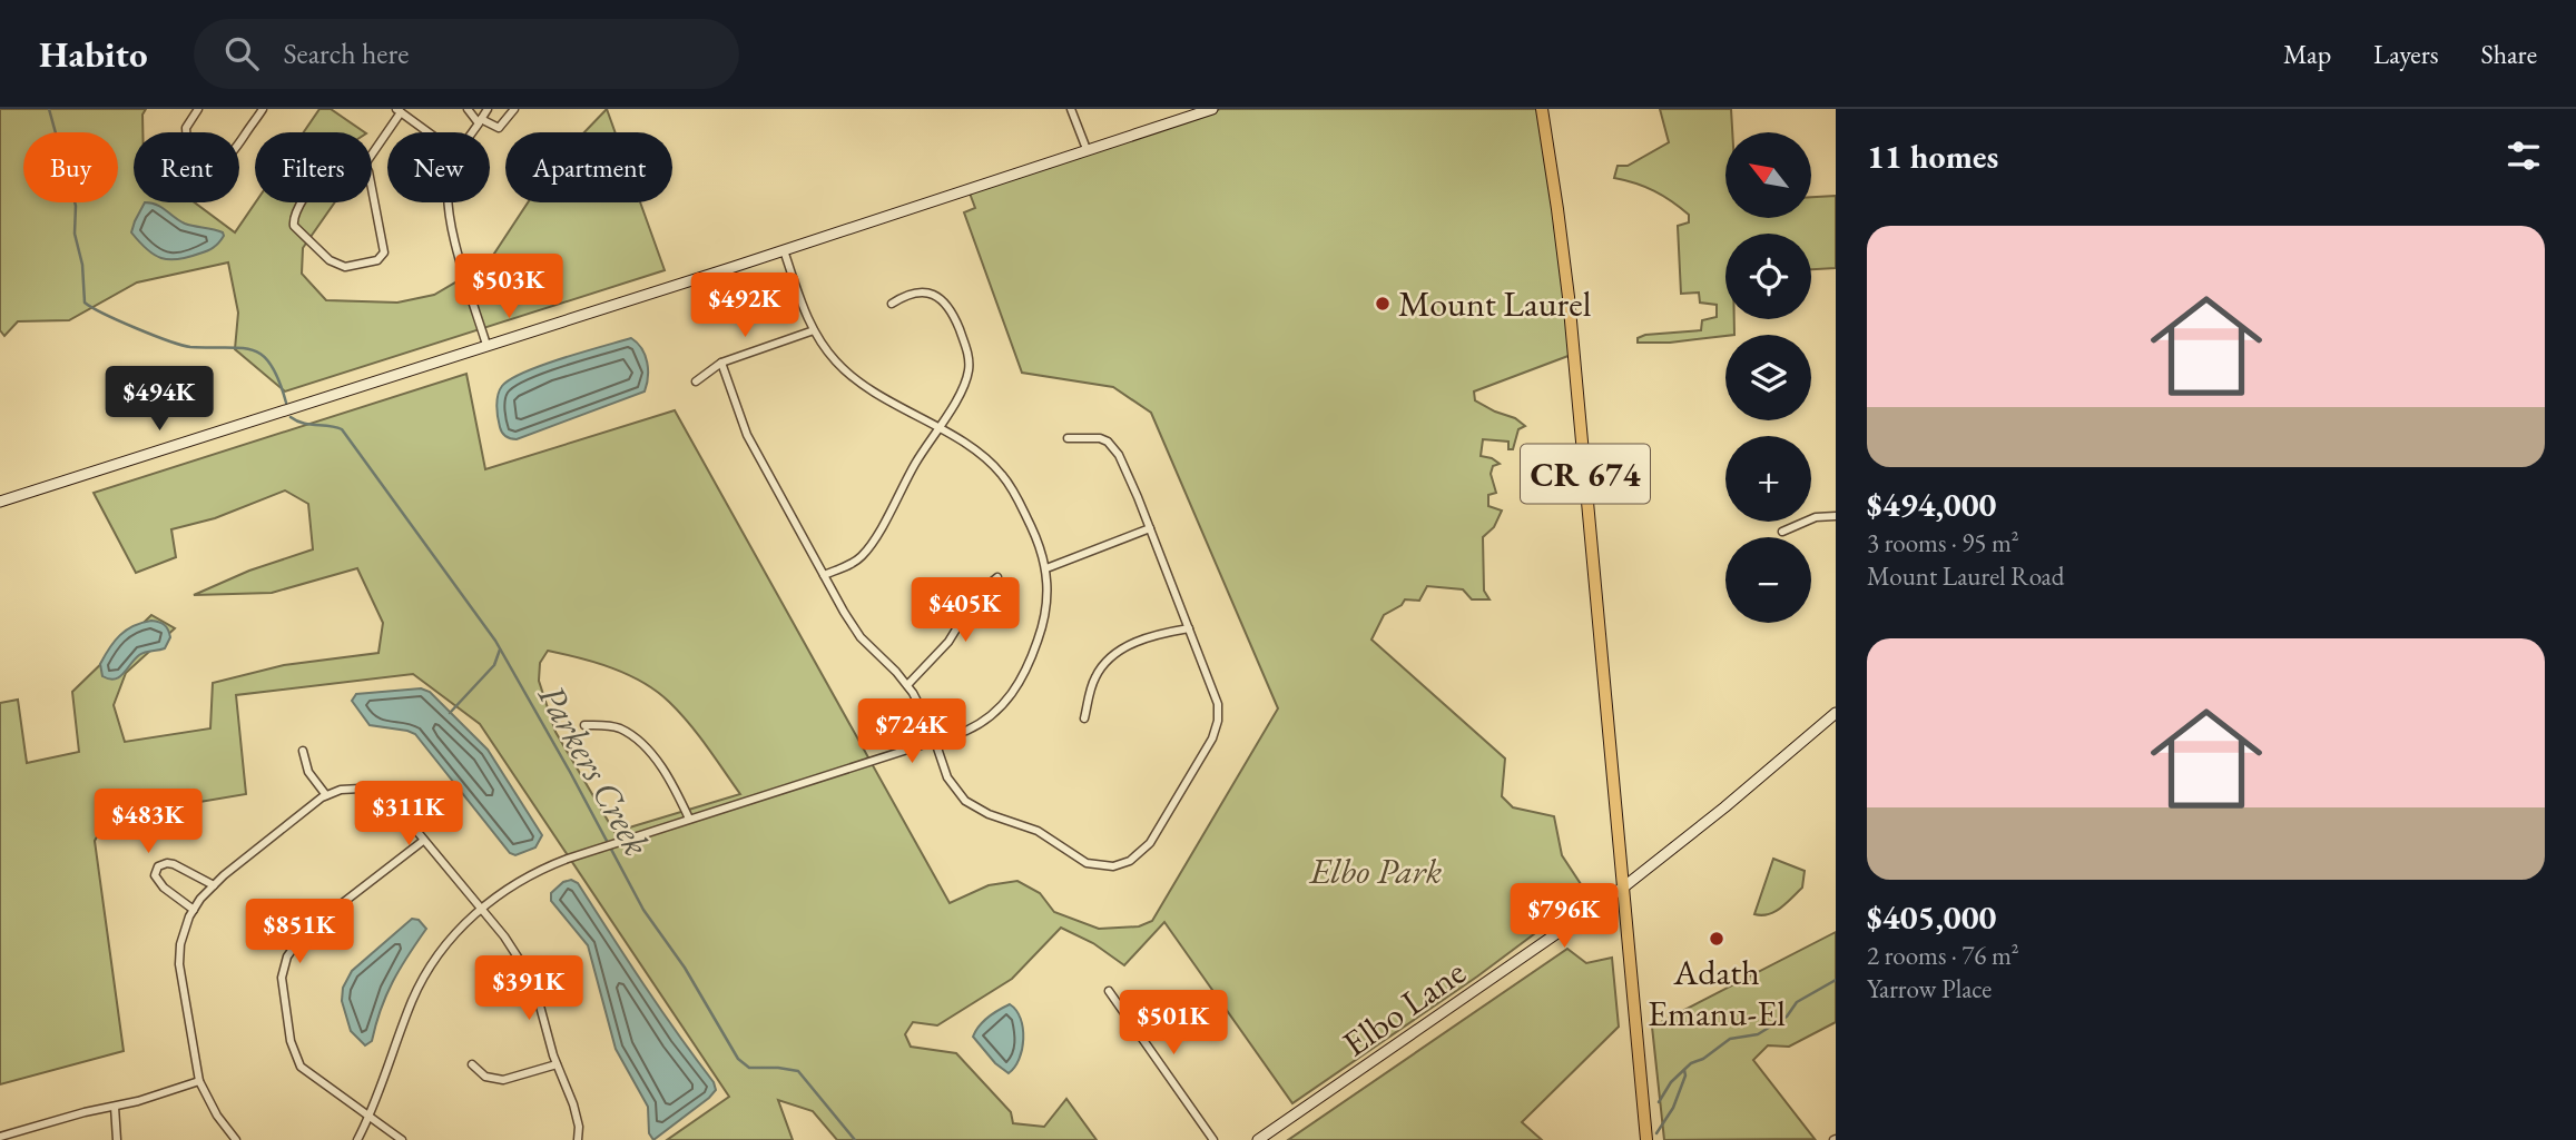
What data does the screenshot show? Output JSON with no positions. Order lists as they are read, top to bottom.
{
  "streets": {
    "main road": ["CR 674", "Elbo Lane"]
  },
  "crossings": [
    ["CR 674", "Elbo Lane"]
  ],
  "water": ["Parkers Creek"],
  "parks": ["Elbo Park"],
  "places": ["Mount Laurel", "Adath Emanu-El"],
  "north": "top left",
  "page": {
    "header": "Habito",
    "search": "Search here",
    "nav": ["Map", "Layers", "Share"],
    "heading": "11 homes",
    "map_buttons": ["+", "−"],
    "chip": [
      "Buy",
      "Rent",
      "Filters",
      "New",
      "Apartment"
    ],
    "list": [
      {
        "name": "$494,000",
        "note": "3 rooms · 95 m² · Mount Laurel Road"
      },
      {
        "name": "$405,000",
        "note": "2 rooms · 76 m² · Yarrow Place"
      }
    ],
    "price": [
      "$503K",
      "$492K",
      "$494K",
      "$405K",
      "$724K",
      "$311K",
      "$483K",
      "$796K",
      "$851K",
      "$391K",
      "$501K"
    ]
  }
}
